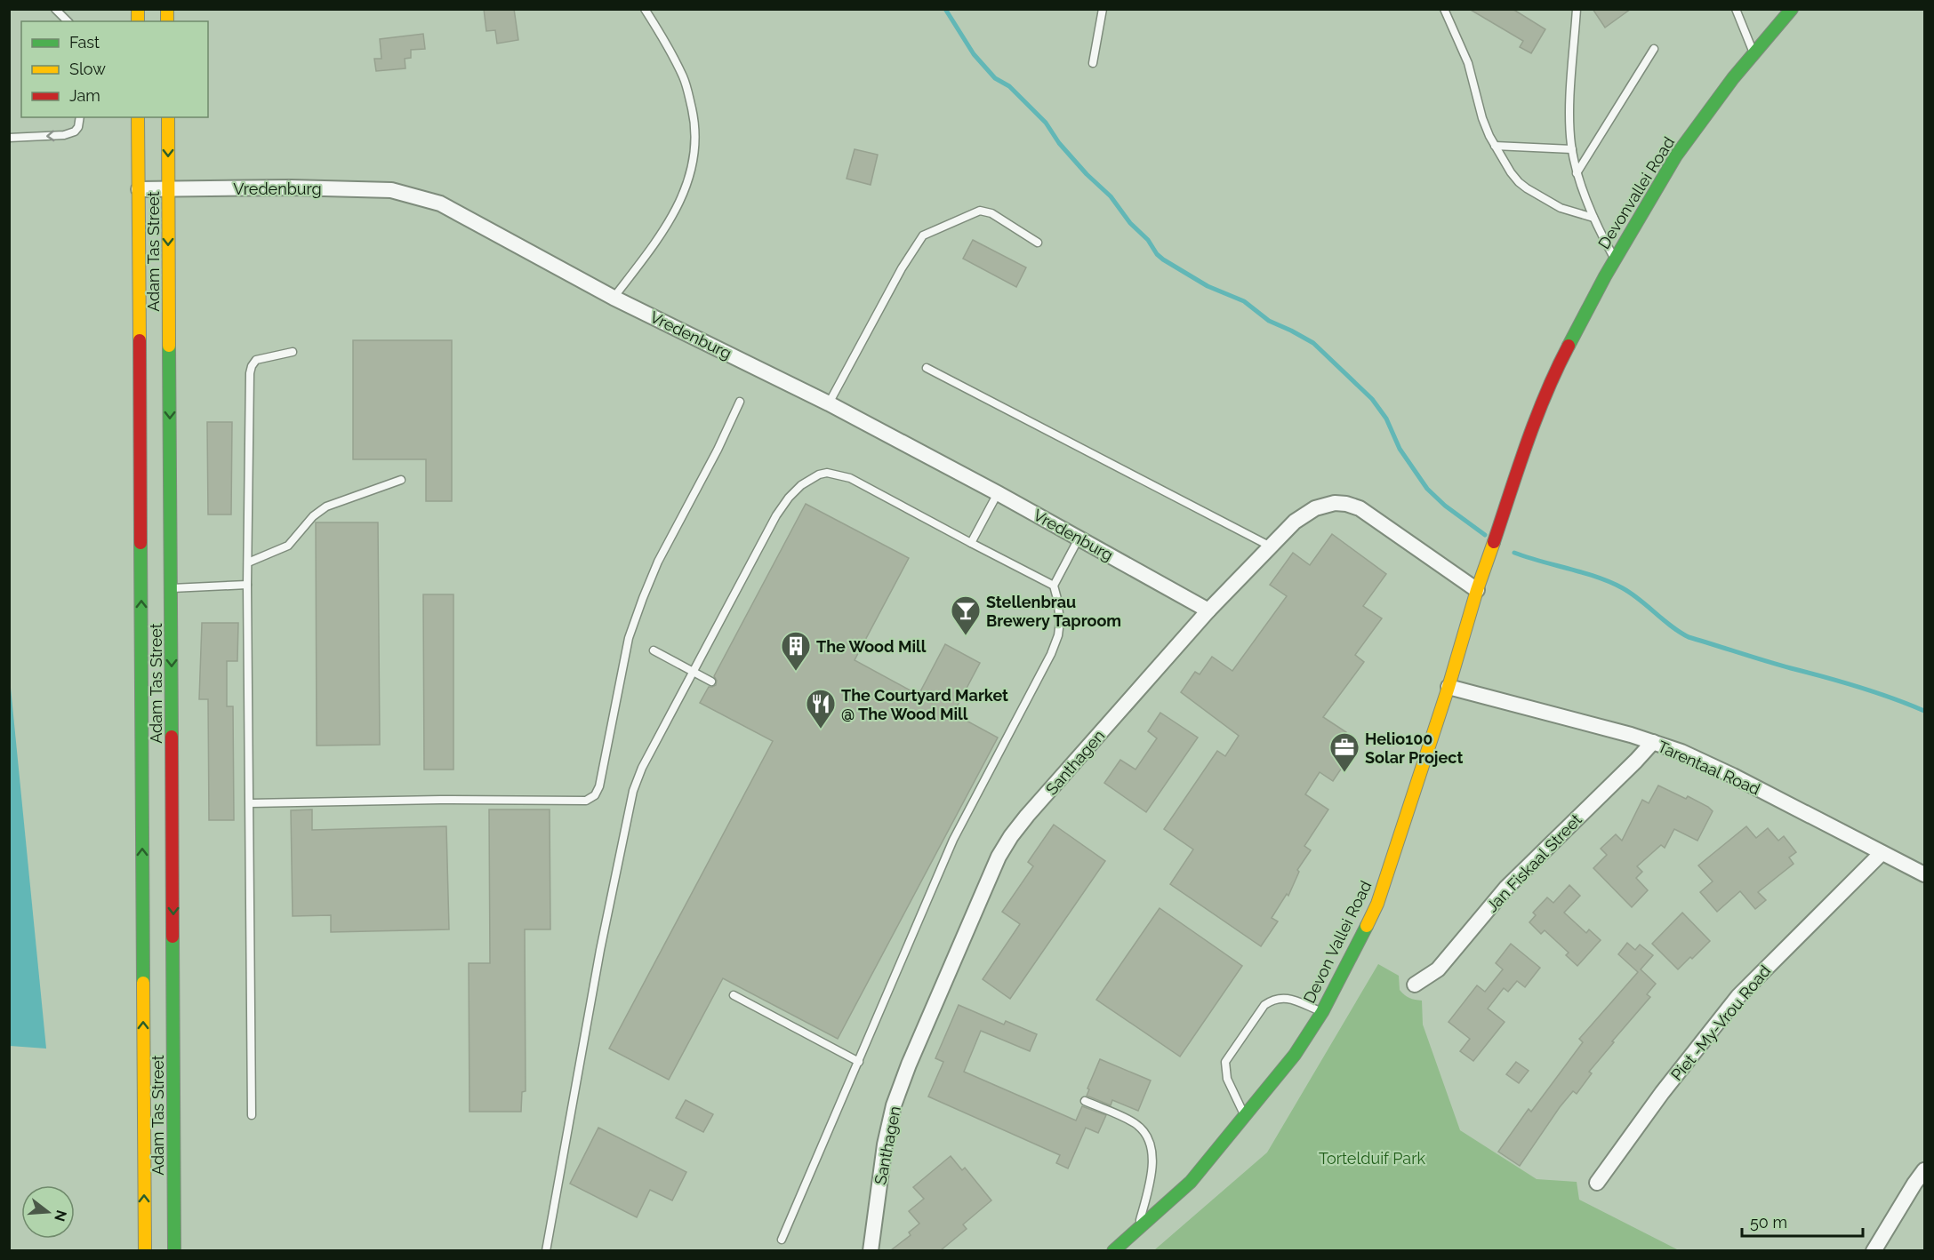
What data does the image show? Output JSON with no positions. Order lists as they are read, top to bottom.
{
  "streets": {
    "main road": ["Devonvallei Road", "Adam Tas Street", "Devon Vallei Road"],
    "street": [
      "Vredenburg",
      "Santhagen",
      "Tarentaal Road",
      "Jan Fiskaal Street",
      "Piet -My-Vrou Road"
    ]
  },
  "crossings": [
    ["Vredenburg", "Adam Tas Street"],
    ["Vredenburg", "Santhagen"],
    ["Devonvallei Road", "Devon Vallei Road"],
    ["Santhagen", "Devon Vallei Road"],
    ["Tarentaal Road", "Jan Fiskaal Street"],
    ["Tarentaal Road", "Devon Vallei Road"],
    ["Tarentaal Road", "Piet -My-Vrou Road"]
  ],
  "parks": ["Tortelduif Park"],
  "places": {
    "bar": ["Stellenbrau Brewery Taproom"],
    "building": ["The Wood Mill"],
    "restaurant": ["The Courtyard Market @ The Wood Mill"],
    "office": ["Helio100 Solar Project"]
  },
  "legend": ["Fast", "Slow", "Jam"],
  "scale_bar": "50 m",
  "north": "right"
}
